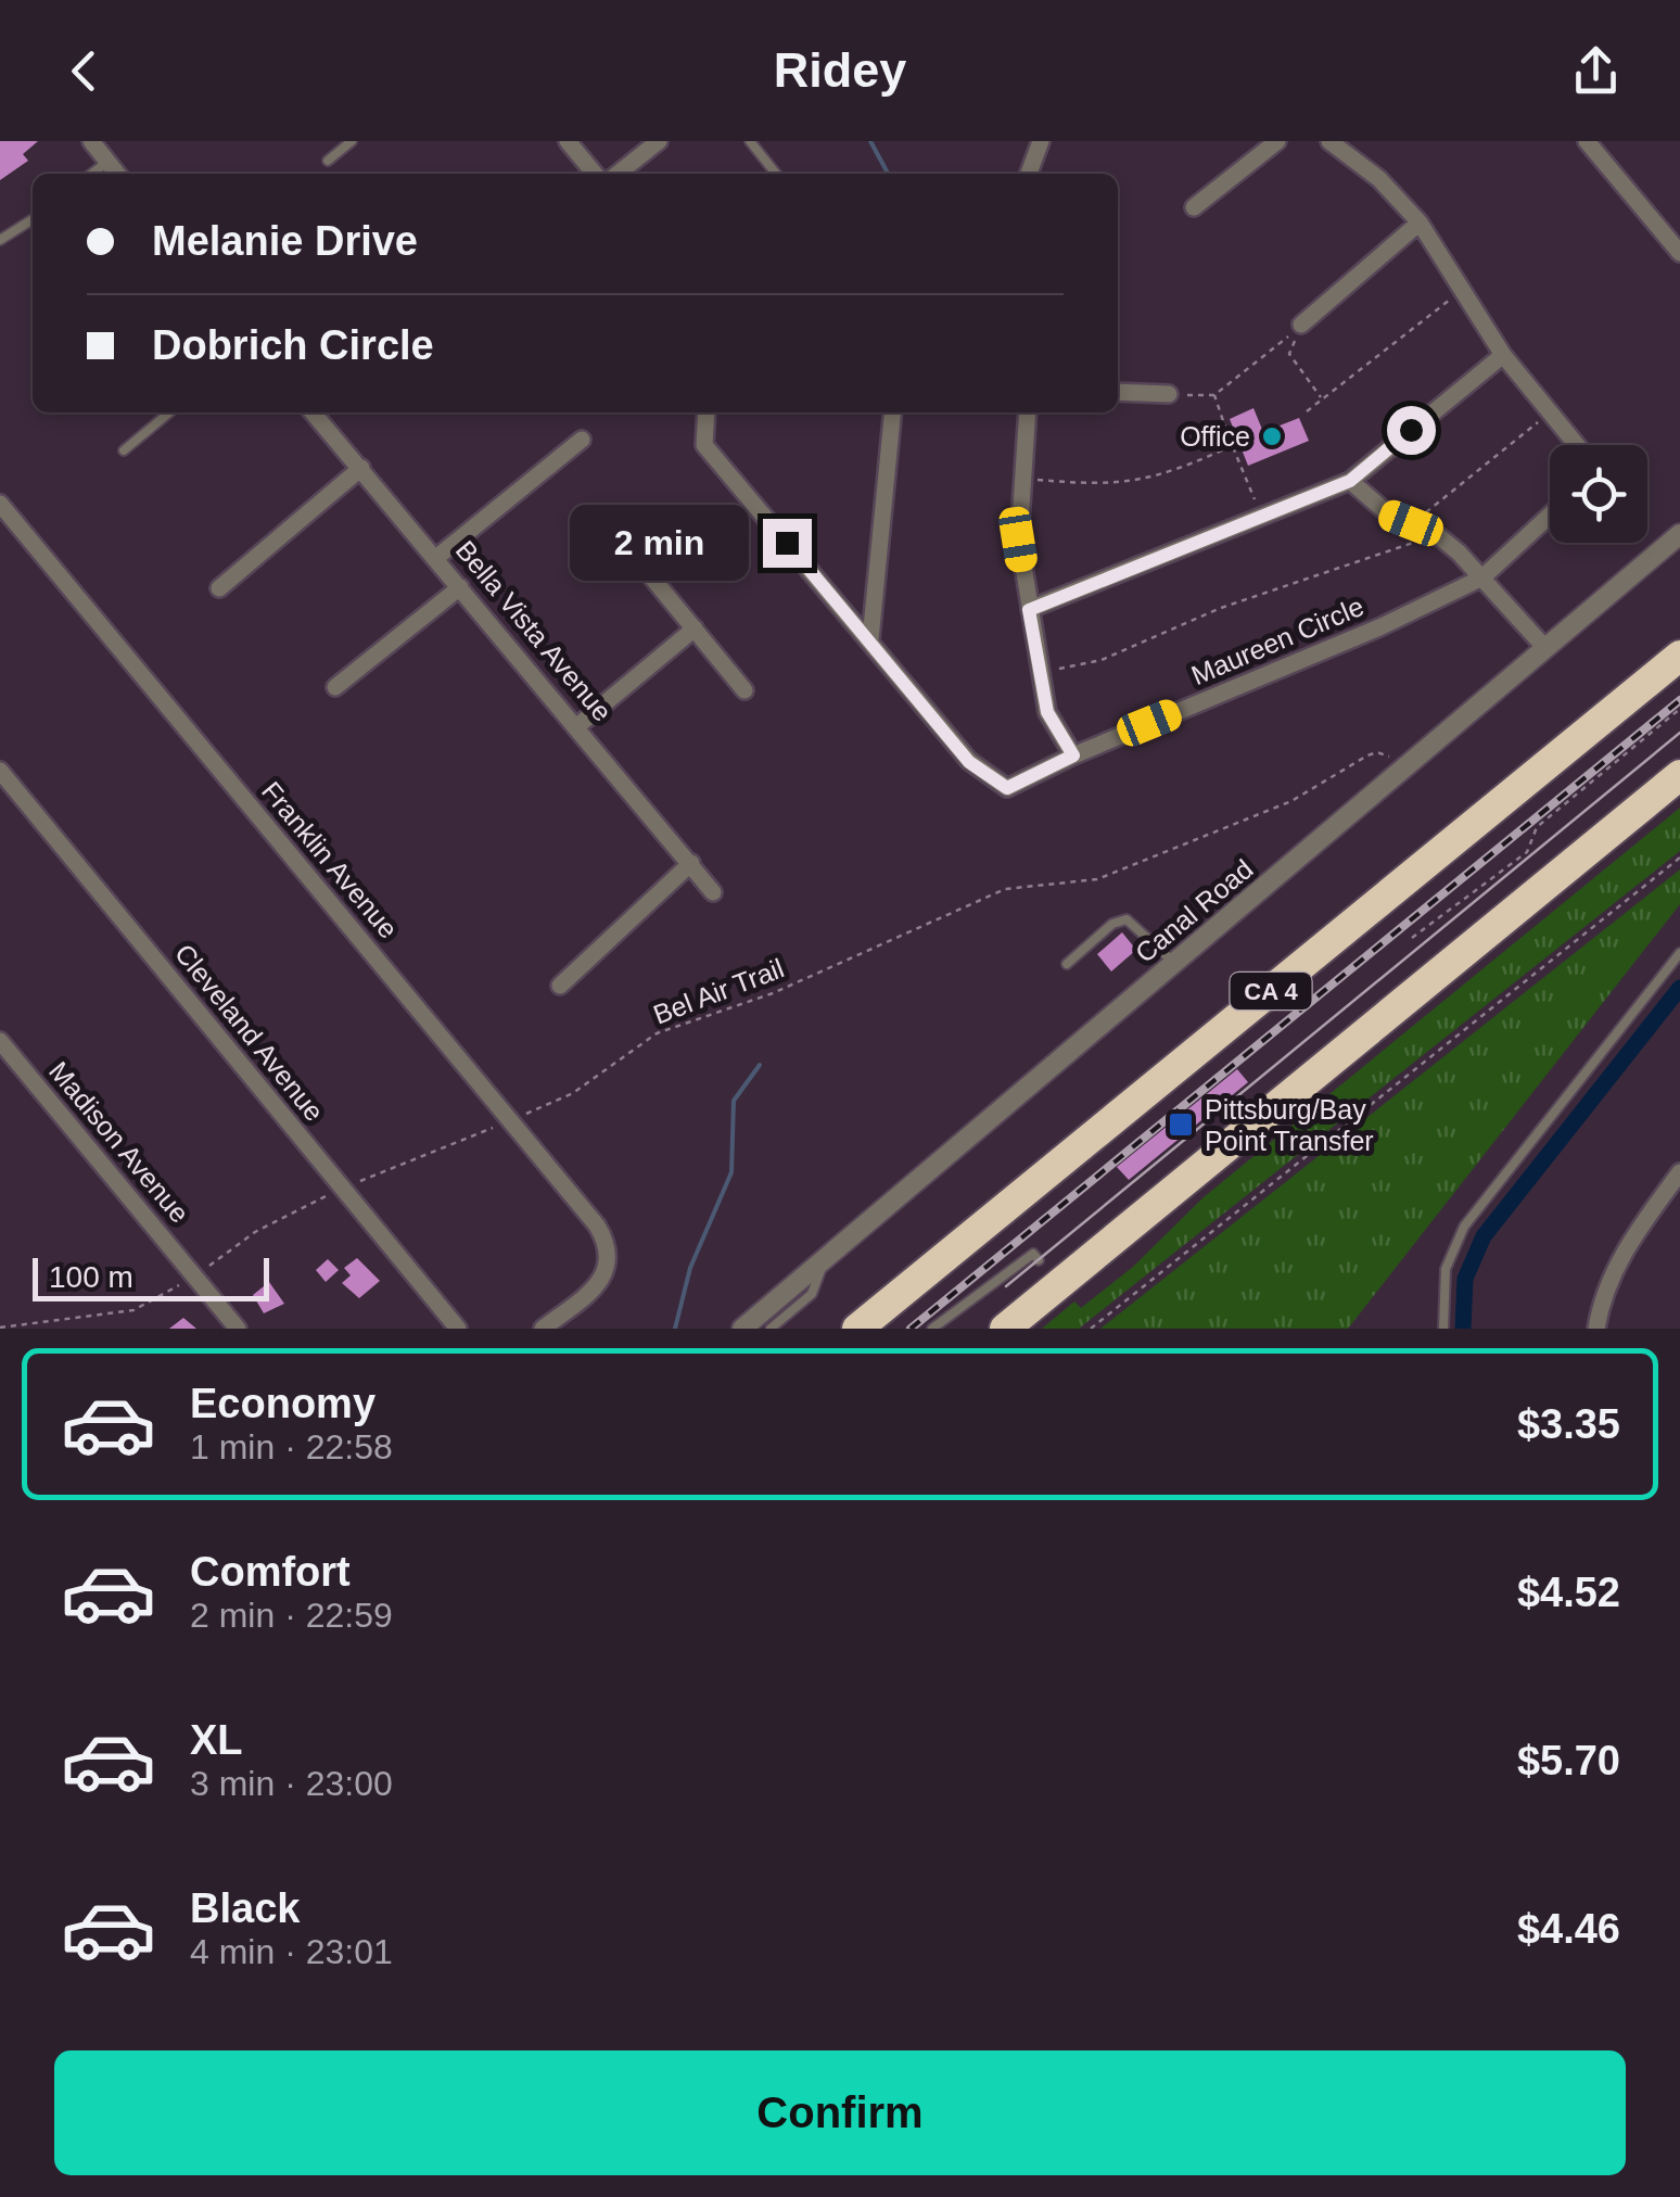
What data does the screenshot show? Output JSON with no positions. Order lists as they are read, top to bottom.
{
  "streets": {
    "highway": ["CA 4"],
    "street": [
      "Bella Vista Avenue",
      "Maureen Circle",
      "Franklin Avenue",
      "Canal Road",
      "Cleveland Avenue",
      "Madison Avenue"
    ],
    "path": ["Bel Air Trail"]
  },
  "crossings": [
    ["Franklin Avenue", "Bel Air Trail"],
    ["Canal Road", "Bel Air Trail"],
    ["Bel Air Trail", "Cleveland Avenue"],
    ["Bel Air Trail", "Madison Avenue"]
  ],
  "places": {
    "other": ["Office"],
    "transit": ["Pittsburg/Bay Point Transfer"]
  },
  "scale_bar": "100 m",
  "page": {
    "header": "Ridey",
    "banner": ["Melanie Drive", "Dobrich Circle"],
    "bubble": "2 min",
    "scale": "100 m",
    "list": [
      {
        "name": "Economy",
        "note": "1 min · 22:58",
        "value": "$3.35"
      },
      {
        "name": "Comfort",
        "note": "2 min · 22:59",
        "value": "$4.52"
      },
      {
        "name": "XL",
        "note": "3 min · 23:00",
        "value": "$5.70"
      },
      {
        "name": "Black",
        "note": "4 min · 23:01",
        "value": "$4.46"
      }
    ],
    "buttons": "Confirm"
  }
}
